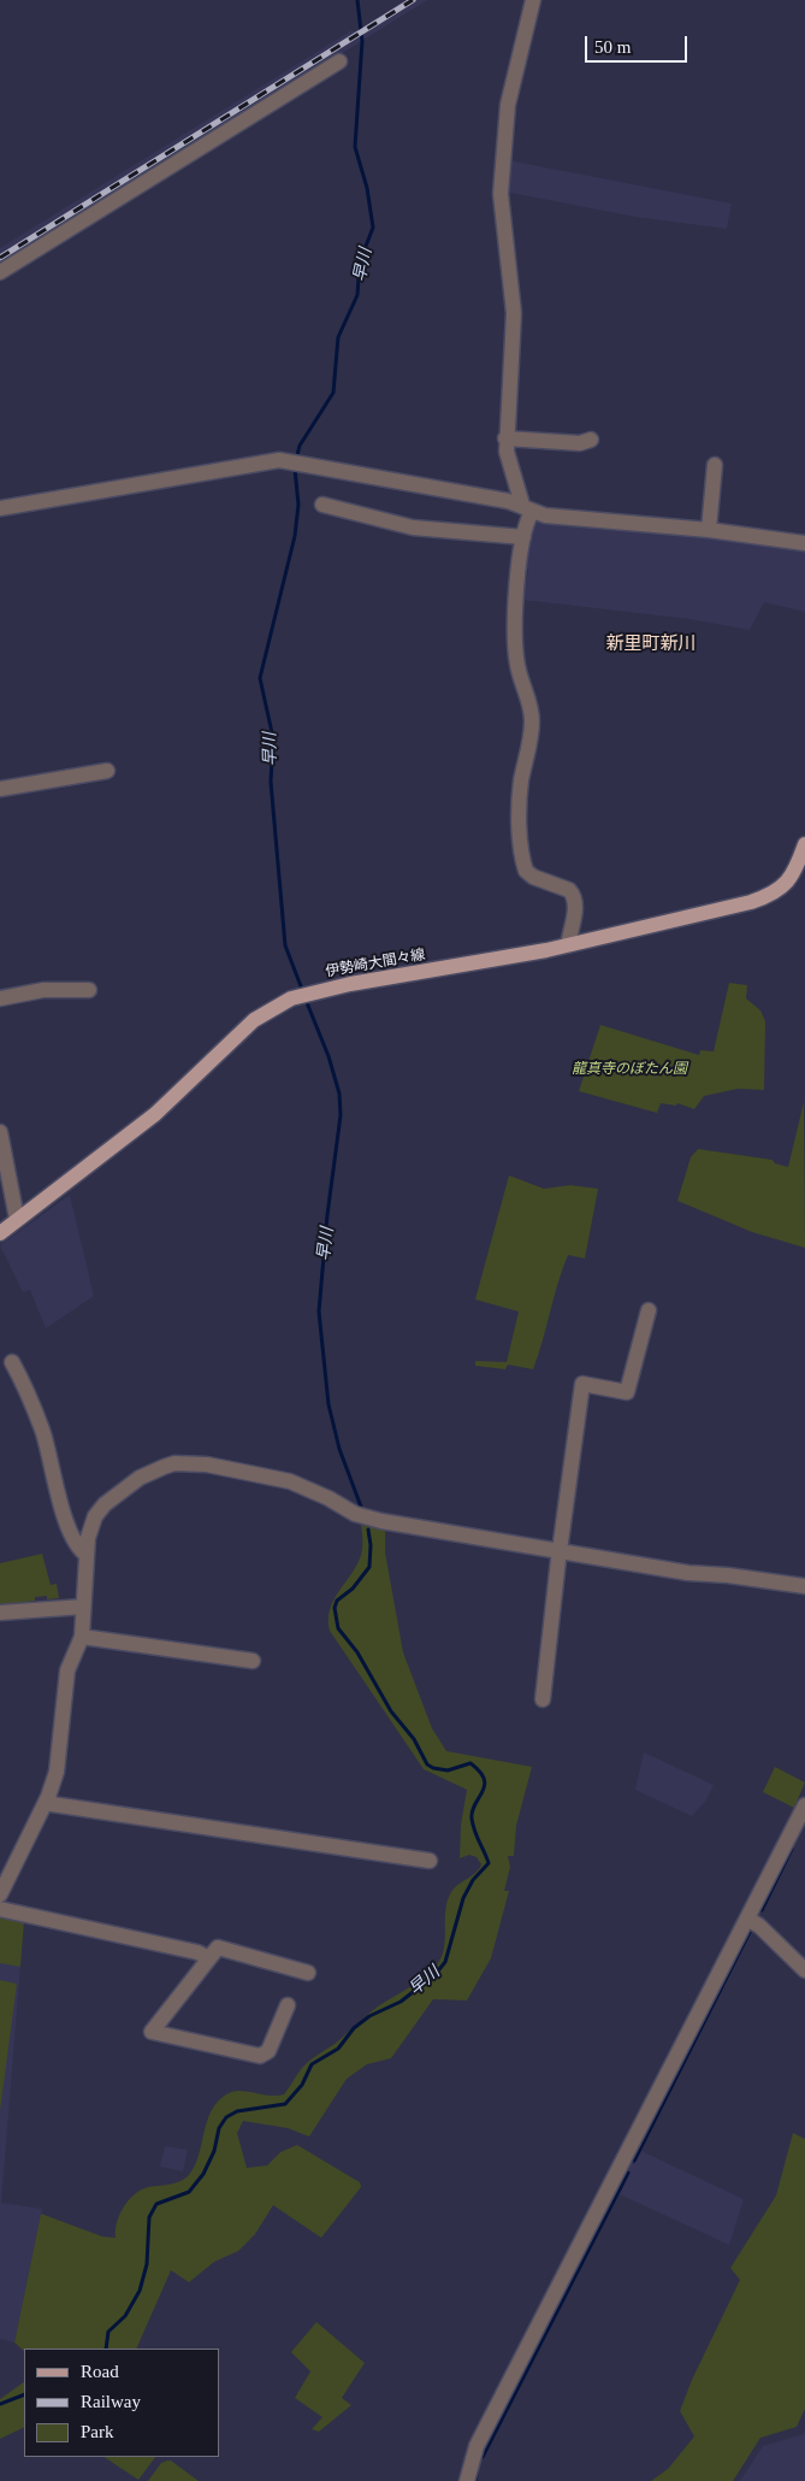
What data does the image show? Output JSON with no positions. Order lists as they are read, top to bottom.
{
  "streets": {
    "main road": ["伊勢崎大間々線"]
  },
  "districts": ["新里町新川"],
  "water": ["早川"],
  "parks": ["龍真寺のぼたん園"],
  "legend": ["Road", "Railway", "Park"],
  "scale_bar": "50 m"
}
